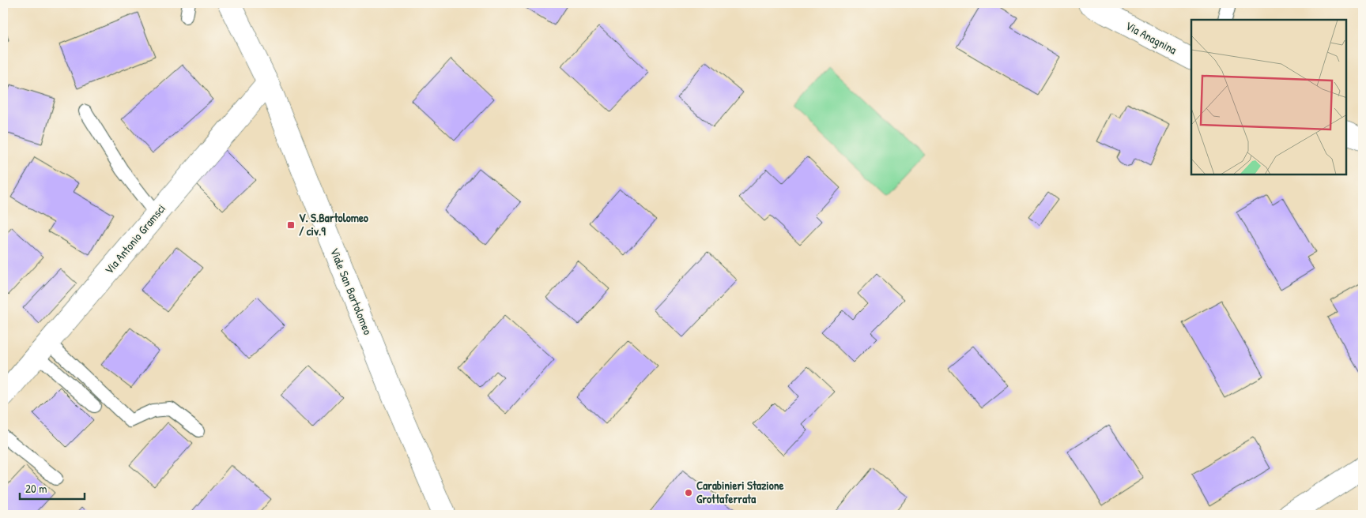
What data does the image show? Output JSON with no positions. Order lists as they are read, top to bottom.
{
  "streets": {
    "main road": ["Via Anagnina", "Via Antonio Gramsci", "Viale San Bartolomeo"]
  },
  "crossings": [
    ["Via Antonio Gramsci", "Viale San Bartolomeo"]
  ],
  "places": {
    "transit": ["V. S.Bartolomeo / civ.9"],
    "other": ["Carabinieri Stazione Grottaferrata"]
  },
  "scale_bar": "20 m"
}
